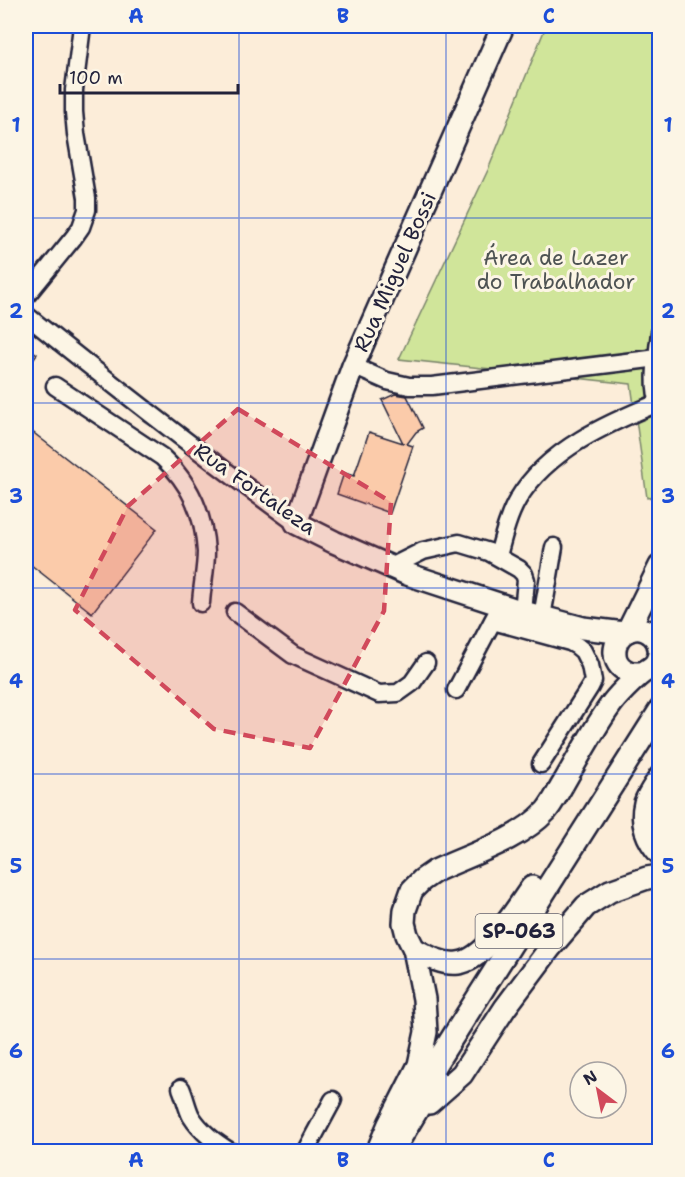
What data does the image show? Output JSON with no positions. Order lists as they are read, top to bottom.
{
  "streets": {
    "main road": ["Rua Miguel Bossi", "Rua Fortaleza", "SP-063"]
  },
  "crossings": [
    ["Rua Miguel Bossi", "Rua Fortaleza"]
  ],
  "parks": ["Área de Lazer do Trabalhador"],
  "scale_bar": "100 m",
  "north": "top left",
  "grid": {
    "columns": ["A", "B", "C"],
    "rows": [
      "1",
      "2",
      "3",
      "4",
      "5",
      "6"
    ]
  }
}
